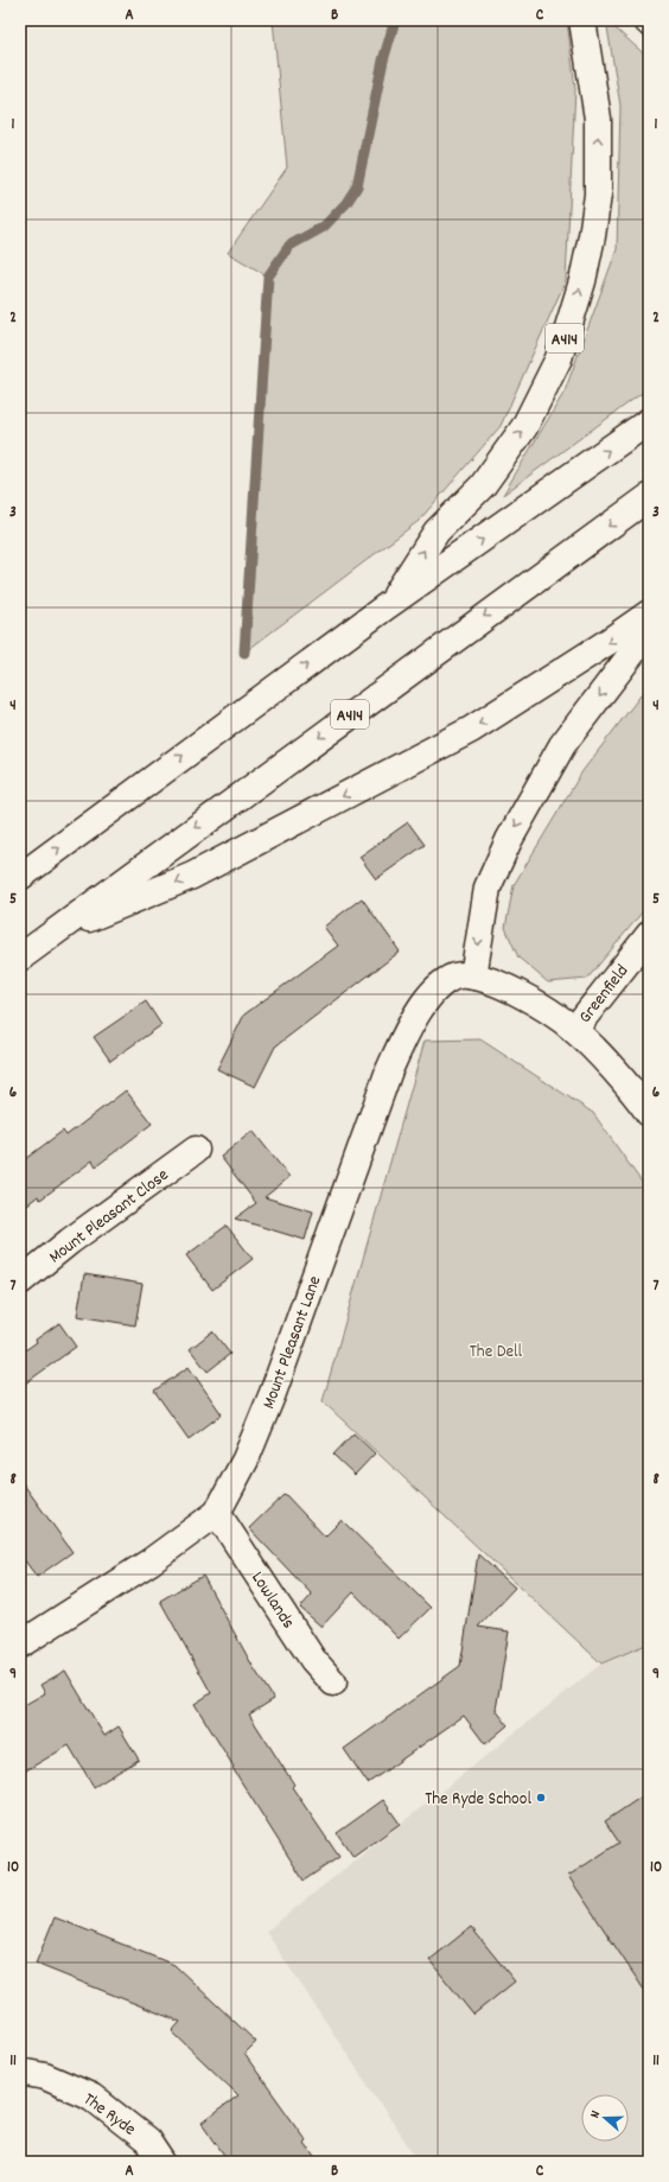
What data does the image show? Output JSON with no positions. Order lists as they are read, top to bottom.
{
  "streets": {
    "main road": [
      "A414",
      "Greenfield",
      "Mount Pleasant Close",
      "Mount Pleasant Lane",
      "Lowlands",
      "The Ryde"
    ]
  },
  "crossings": [
    ["Mount Pleasant Lane", "Lowlands"]
  ],
  "parks": ["The Dell"],
  "places": ["The Ryde School"],
  "north": "left",
  "grid": {
    "columns": ["A", "B", "C"],
    "rows": [
      "1",
      "2",
      "3",
      "4",
      "5",
      "6",
      "7",
      "8",
      "9",
      "10",
      "11"
    ]
  }
}
